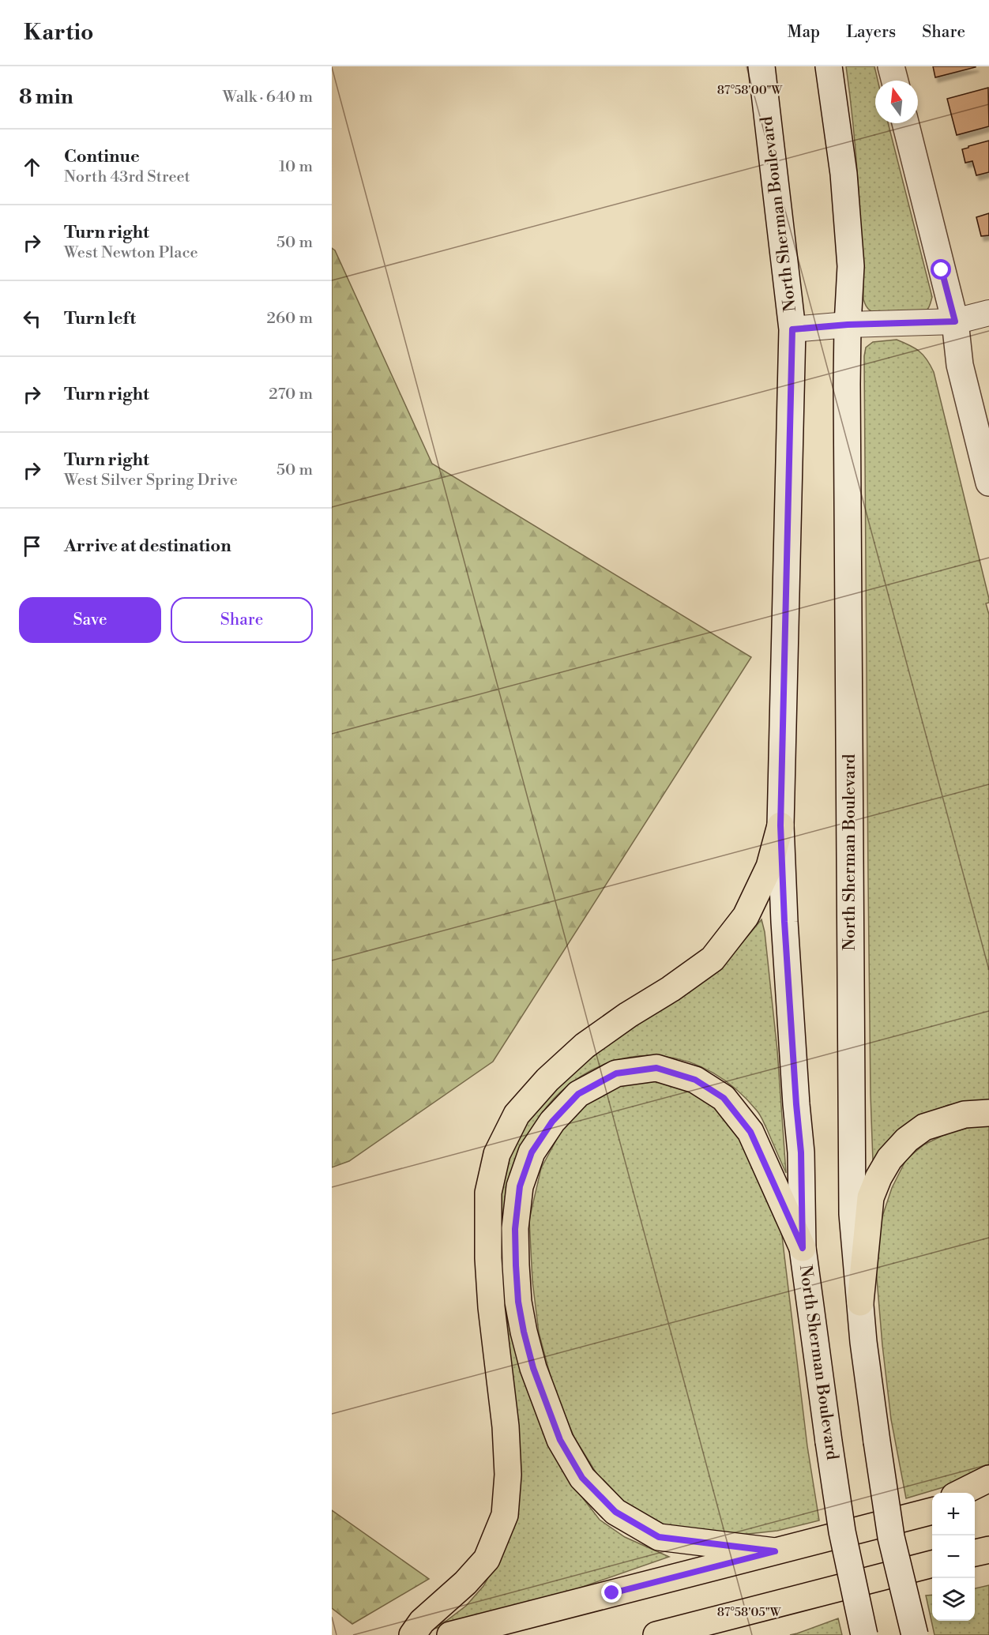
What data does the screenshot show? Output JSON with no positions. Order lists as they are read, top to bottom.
{
  "streets": {
    "main road": ["North Sherman Boulevard"]
  },
  "north": "top",
  "page": {
    "header": "Kartio",
    "nav": ["Map", "Layers", "Share"],
    "heading": ["8 min", "Walk · 640 m"],
    "list": [
      ["Continue", "North 43rd Street", "10 m"],
      ["Turn right", "West Newton Place", "50 m"],
      ["Turn left", "260 m"],
      ["Turn right", "270 m"],
      ["Turn right", "West Silver Spring Drive", "50 m"],
      "Arrive at destination"
    ],
    "buttons": ["Save", "Share"],
    "map_buttons": ["+", "−"]
  },
  "coordinates": ["87°58'00\"W", "87°58'05\"W"]
}
